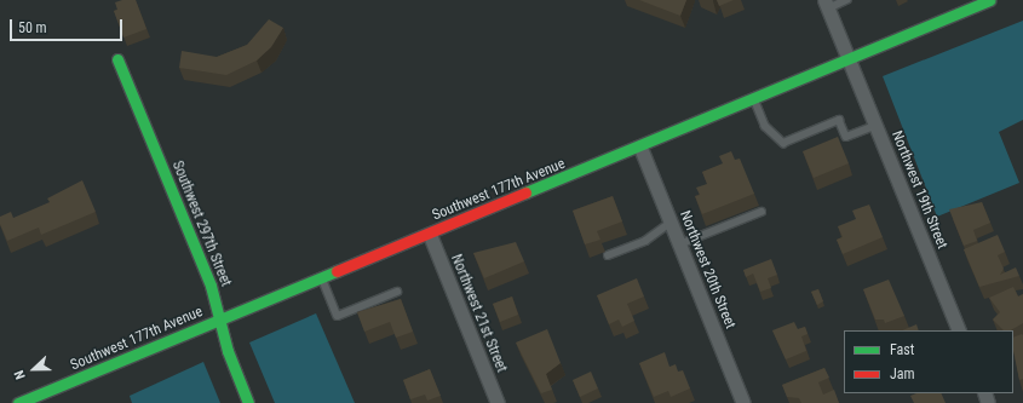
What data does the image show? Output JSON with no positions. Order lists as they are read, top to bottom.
{
  "streets": {
    "main road": ["Southwest 177th Avenue", "Southwest 297th Street"],
    "street": ["Northwest 19th Street", "Northwest 20th Street", "Northwest 21st Street"]
  },
  "crossings": [
    ["Southwest 177th Avenue", "Northwest 19th Street"],
    ["Southwest 177th Avenue", "Southwest 297th Street"],
    ["Southwest 177th Avenue", "Northwest 20th Street"],
    ["Southwest 177th Avenue", "Northwest 21st Street"]
  ],
  "legend": ["Fast", "Jam"],
  "scale_bar": "50 m",
  "north": "left"
}
